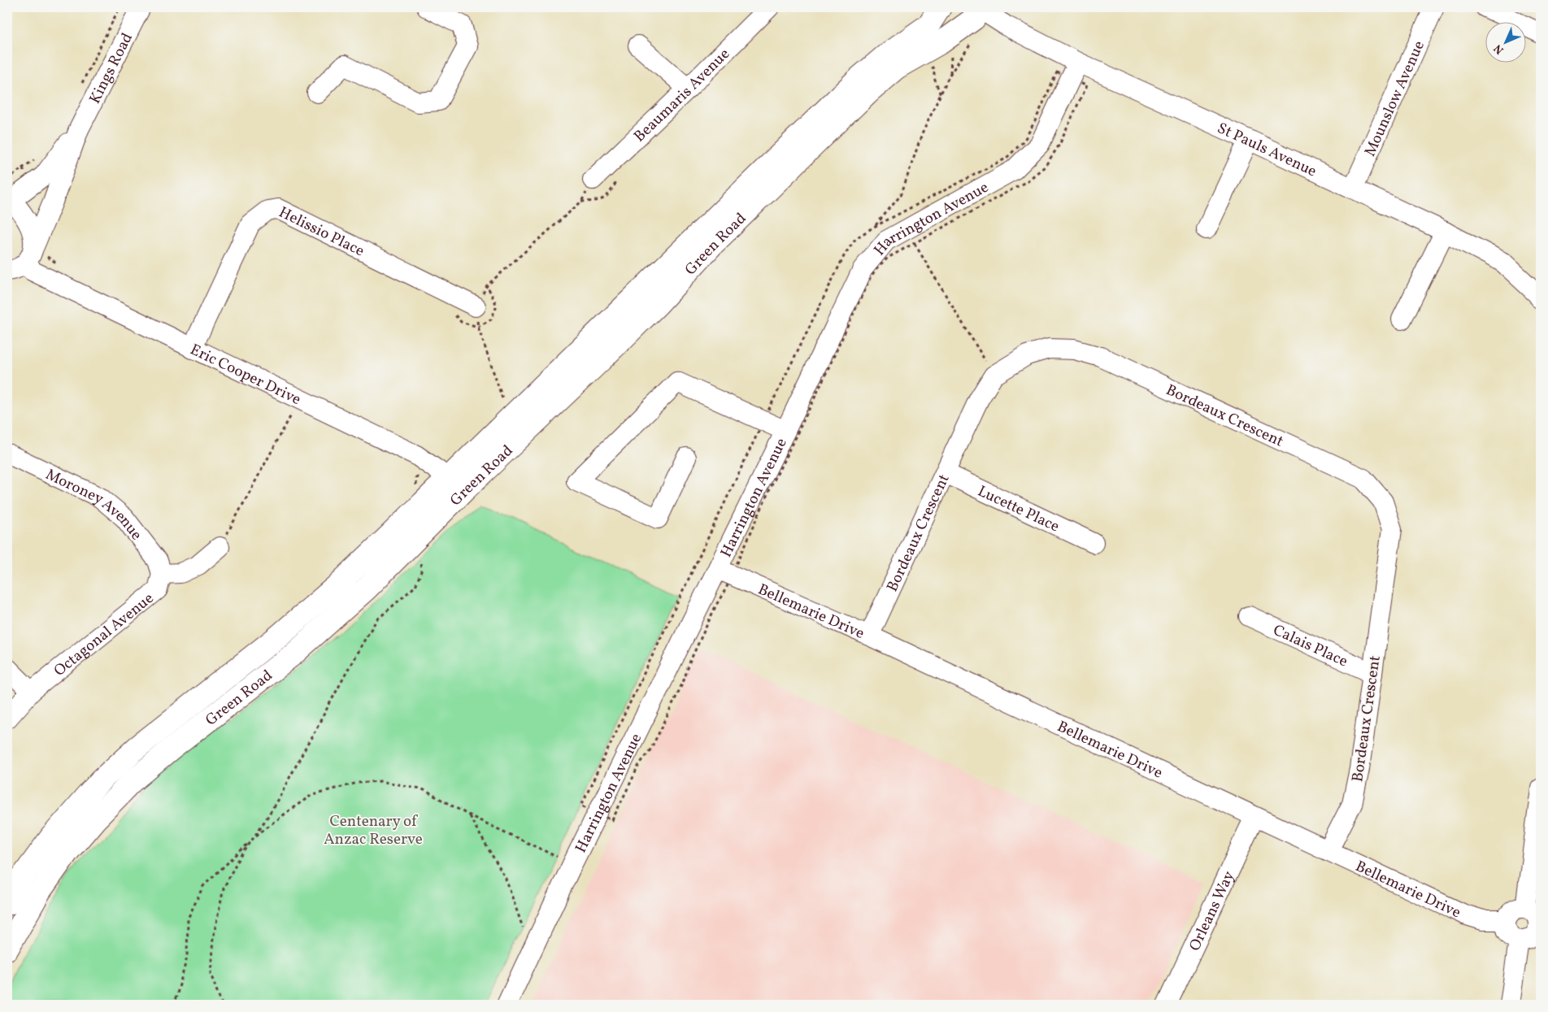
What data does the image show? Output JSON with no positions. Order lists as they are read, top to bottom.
{
  "streets": {
    "main road": ["Green Road"],
    "street": [
      "Kings Road",
      "Beaumaris Avenue",
      "Mounslow Avenue",
      "St Pauls Avenue",
      "Harrington Avenue",
      "Helissio Place",
      "Eric Cooper Drive",
      "Bordeaux Crescent",
      "Moroney Avenue",
      "Lucette Place",
      "Bellemarie Drive",
      "Octagonal Avenue",
      "Calais Place",
      "Orleans Way"
    ]
  },
  "crossings": [
    ["Kings Road", "Eric Cooper Drive"],
    ["Mounslow Avenue", "St Pauls Avenue"],
    ["St Pauls Avenue", "Harrington Avenue"],
    ["St Pauls Avenue", "Green Road"],
    ["Harrington Avenue", "Bellemarie Drive"],
    ["Helissio Place", "Eric Cooper Drive"],
    ["Green Road", "Eric Cooper Drive"],
    ["Bordeaux Crescent", "Lucette Place"],
    ["Bordeaux Crescent", "Bellemarie Drive"],
    ["Bordeaux Crescent", "Calais Place"],
    ["Moroney Avenue", "Octagonal Avenue"],
    ["Bellemarie Drive", "Orleans Way"]
  ],
  "parks": ["Centenary of Anzac Reserve"],
  "north": "bottom left"
}
